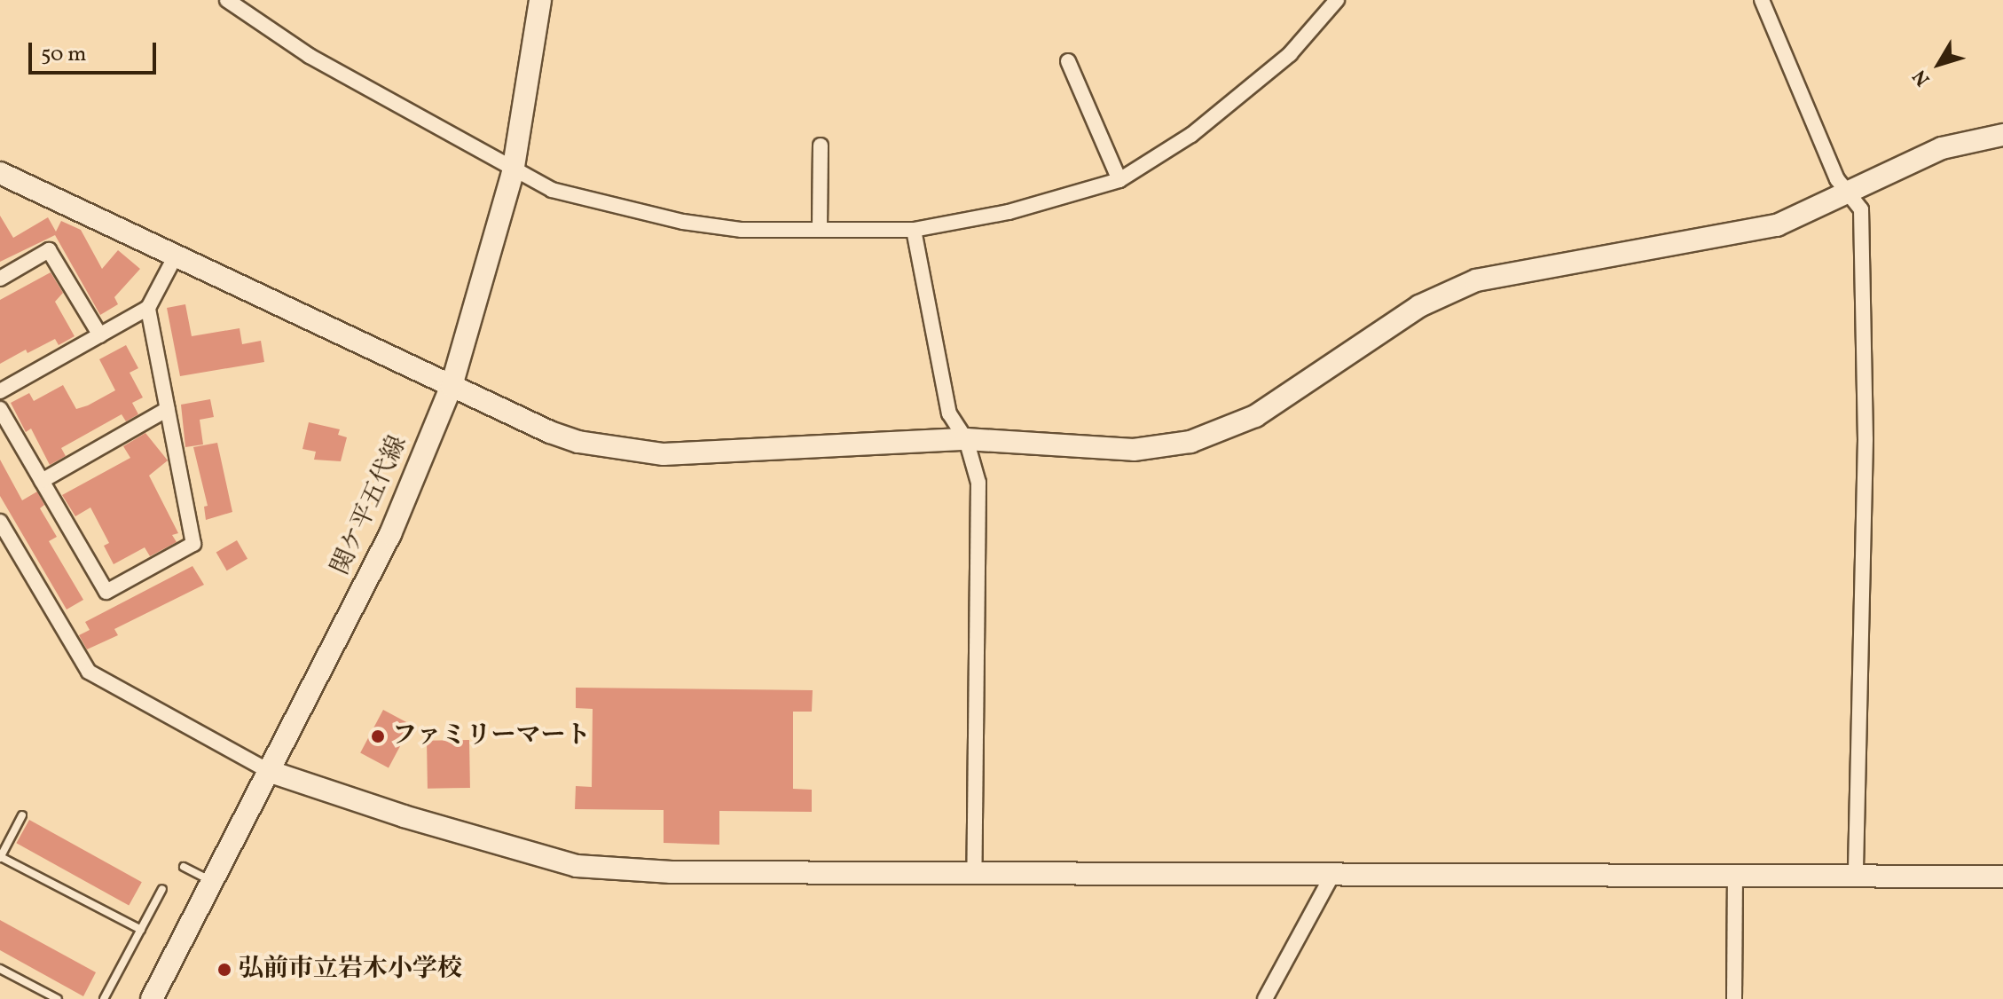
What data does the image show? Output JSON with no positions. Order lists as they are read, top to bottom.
{
  "streets": {
    "street": ["関ケ平五代線"]
  },
  "places": ["ファミリーマート", "弘前市立岩木小学校"],
  "scale_bar": "50 m",
  "north": "bottom left"
}
